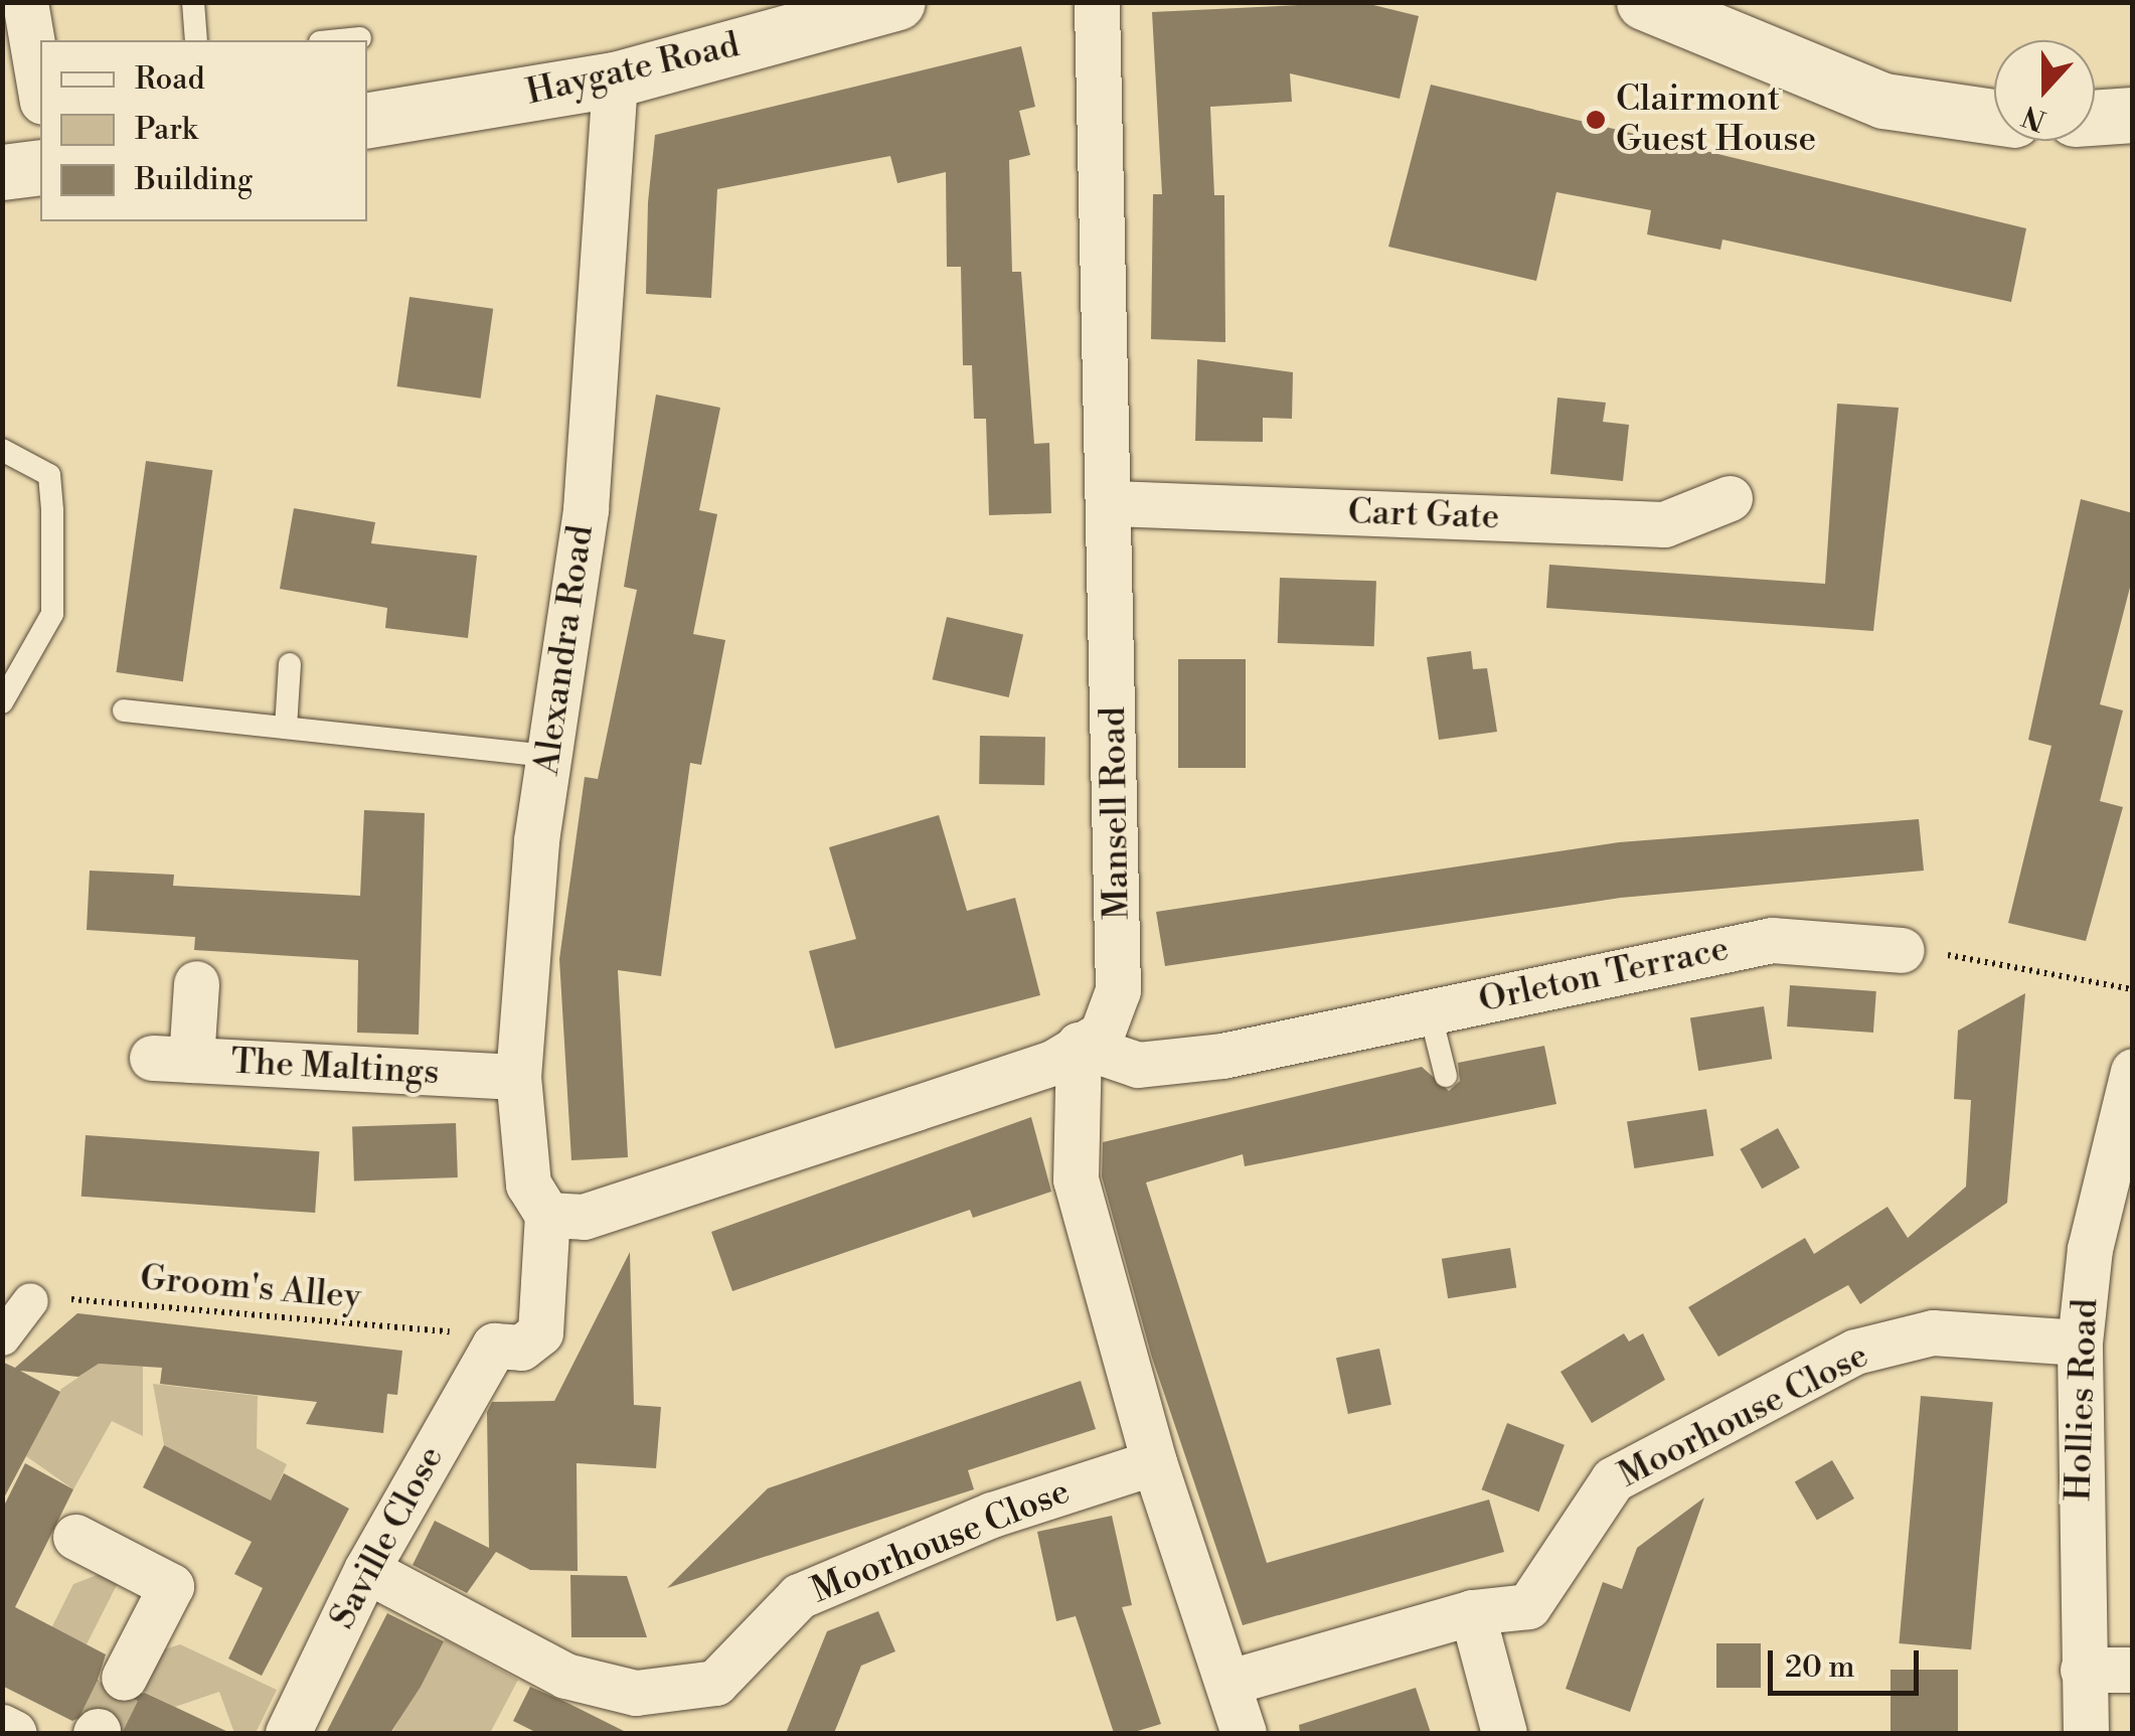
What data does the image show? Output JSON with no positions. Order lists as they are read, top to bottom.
{
  "streets": {
    "street": [
      "Haygate Road",
      "Cart Gate",
      "Alexandra Road",
      "Mansell Road",
      "Orleton Terrace",
      "The Maltings",
      "Hollies Road",
      "Moorhouse Close",
      "Saville Close"
    ],
    "path": ["Groom's Alley"]
  },
  "crossings": [
    ["Haygate Road", "Alexandra Road"],
    ["Cart Gate", "Mansell Road"],
    ["Alexandra Road", "The Maltings"],
    ["Mansell Road", "Orleton Terrace"],
    ["Groom's Alley", "Saville Close"],
    ["Hollies Road", "Moorhouse Close"],
    ["Moorhouse Close", "Saville Close"]
  ],
  "places": ["Clairmont Guest House"],
  "legend": ["Road", "Park", "Building"],
  "scale_bar": "20 m",
  "north": "bottom"
}
